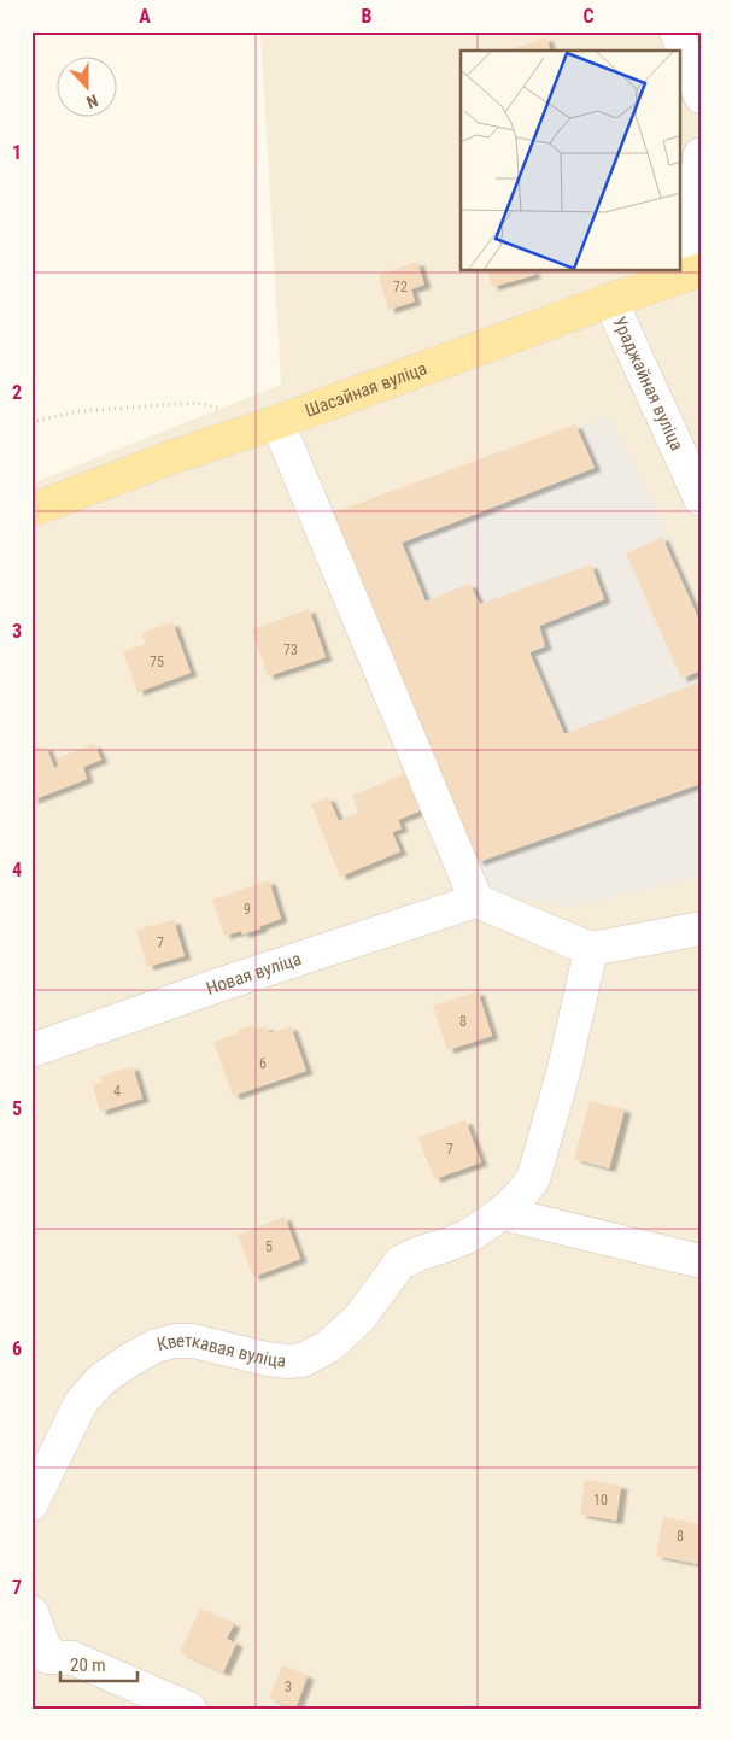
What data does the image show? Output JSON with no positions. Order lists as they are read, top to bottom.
{
  "streets": {
    "main road": ["Шасэйная вуліца"],
    "street": ["Ураджайная вуліца", "Новая вуліца", "Кветкавая вуліца"]
  },
  "crossings": [
    ["Ураджайная вуліца", "Шасэйная вуліца"]
  ],
  "house_numbers": [
    "72",
    "73",
    "75",
    "9",
    "7",
    "8",
    "6",
    "4",
    "7",
    "5",
    "10",
    "8",
    "3"
  ],
  "scale_bar": "20 m",
  "north": "bottom",
  "grid": {
    "columns": ["A", "B", "C"],
    "rows": [
      "1",
      "2",
      "3",
      "4",
      "5",
      "6",
      "7"
    ]
  }
}
